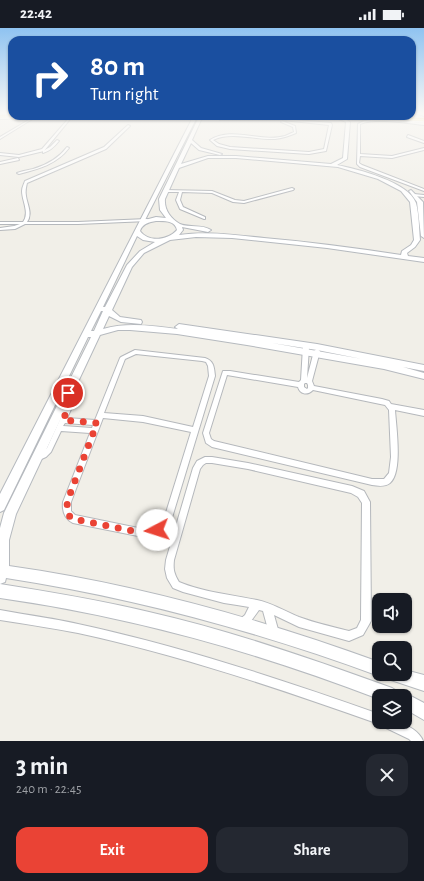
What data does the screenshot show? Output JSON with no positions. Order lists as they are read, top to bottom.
{
  "page": {
    "status": "22:42",
    "turn": ["80 m", "Turn right"],
    "heading": ["3 min", "240 m · 22:45"],
    "buttons": ["Exit", "Share"]
  }
}
